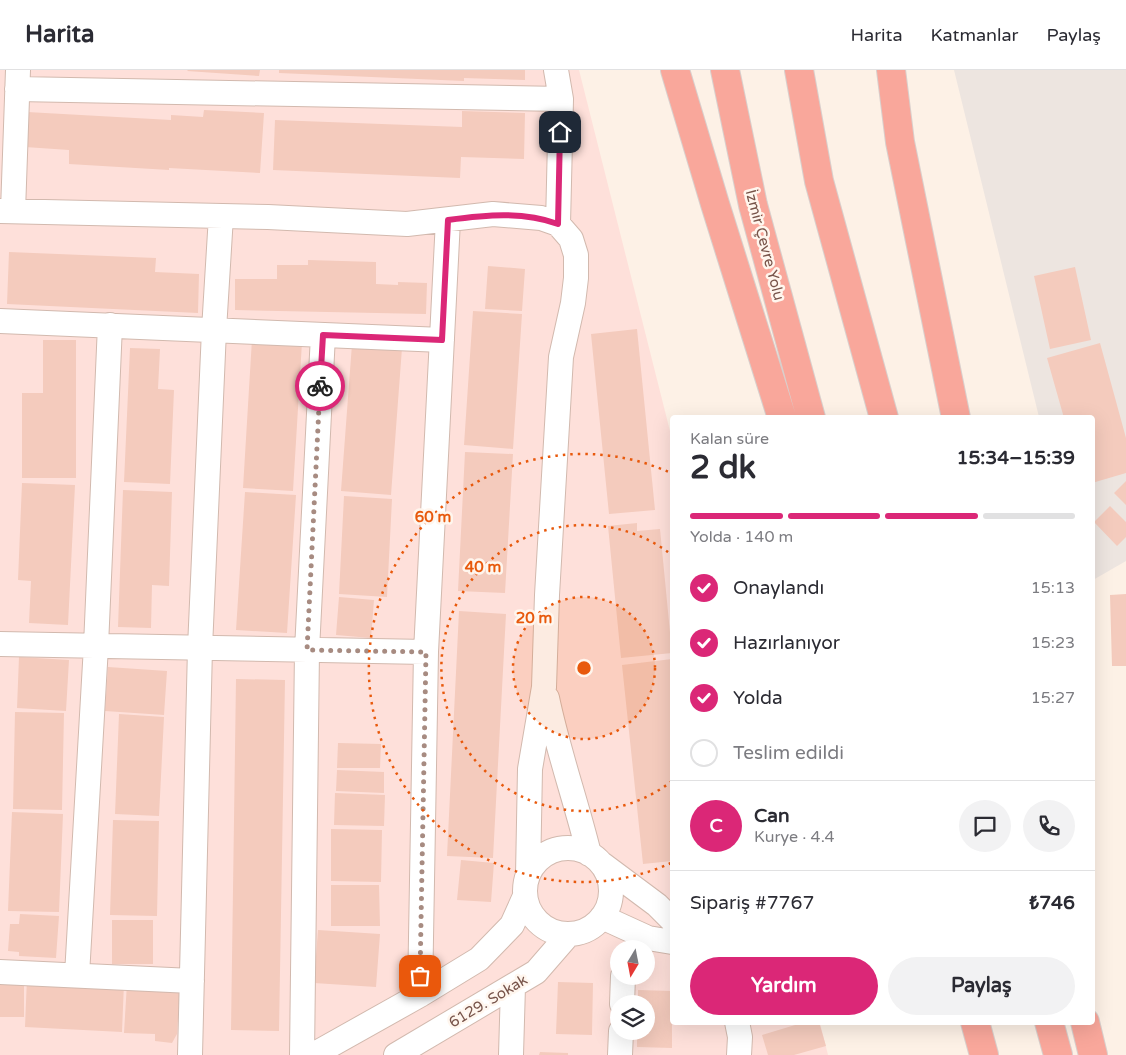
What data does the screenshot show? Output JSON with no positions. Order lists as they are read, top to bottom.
{
  "streets": {
    "highway": ["İzmir Çevre Yolu"],
    "street": ["6129. Sokak"]
  },
  "north": "bottom",
  "page": {
    "header": "Harita",
    "nav": ["Harita", "Katmanlar", "Paylaş"],
    "heading": ["2 dk", "Kalan süre", "15:34–15:39"],
    "panel": [
      "Can",
      "Kurye · 4.4",
      "Sipariş #7767",
      "₺746"
    ],
    "bar": "Yolda · 140 m",
    "list": [
      ["Onaylandı", "15:13"],
      ["Hazırlanıyor", "15:23"],
      ["Yolda", "15:27"],
      "Teslim edildi"
    ],
    "round": "C",
    "buttons": ["Yardım", "Paylaş"]
  },
  "rings": ["60 m", "40 m", "20 m"]
}
